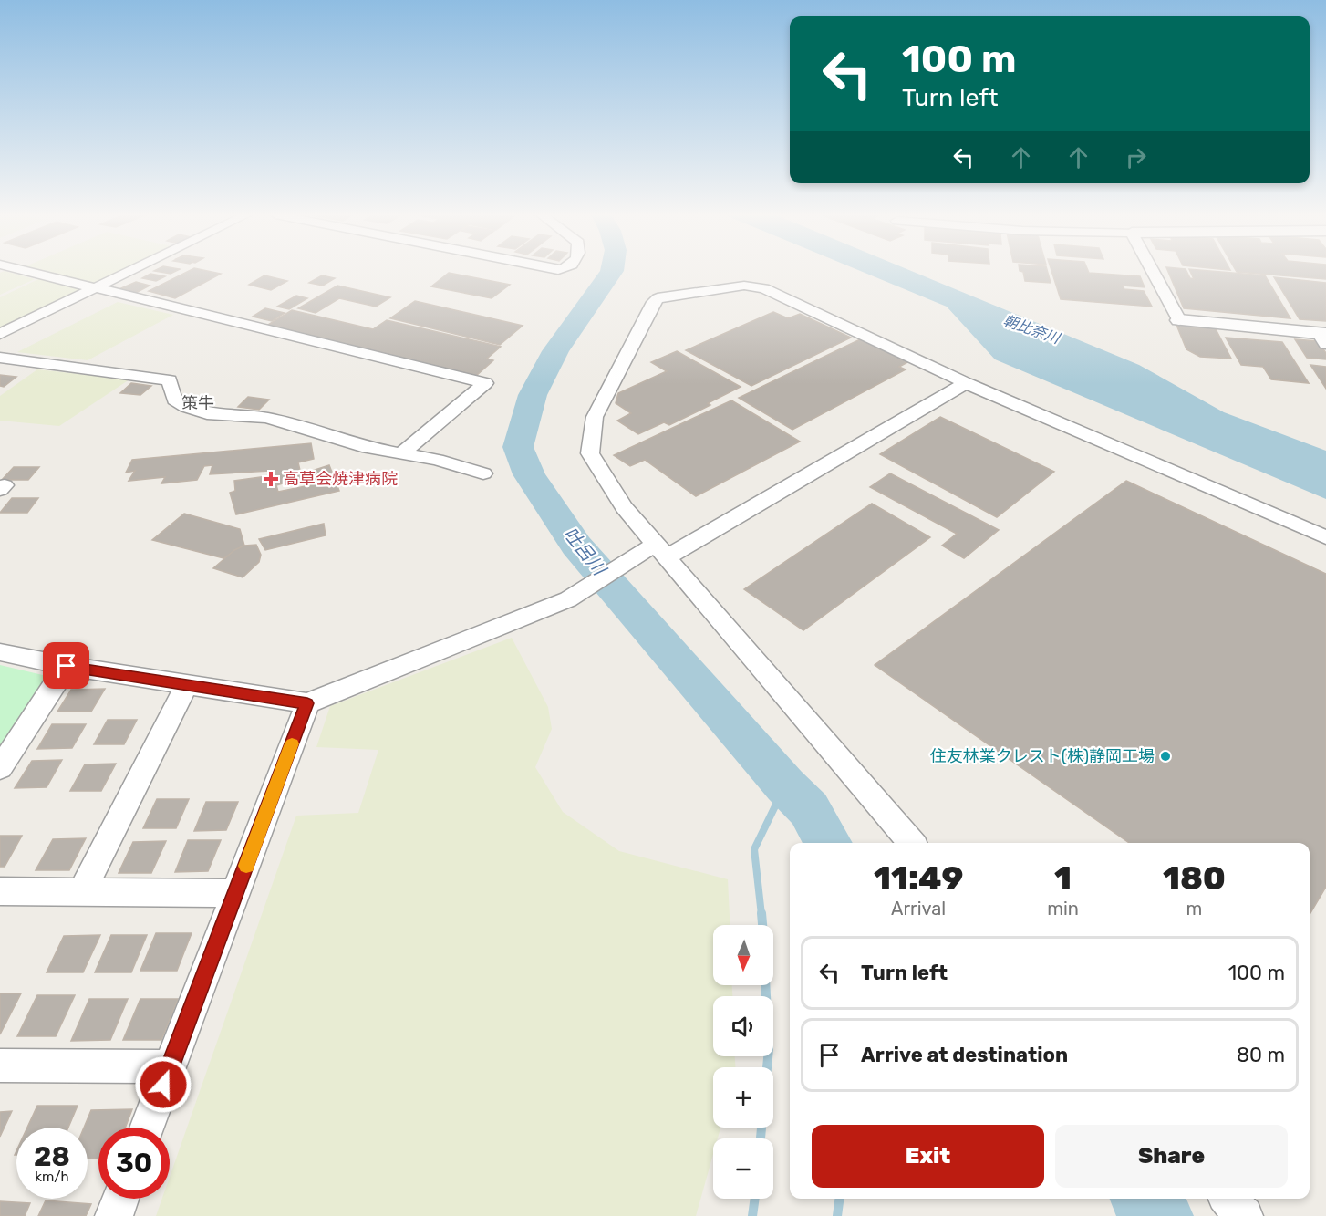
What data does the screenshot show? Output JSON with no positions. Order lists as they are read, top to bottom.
{
  "districts": ["策牛"],
  "water": ["朝比奈川", "吐呂川"],
  "places": {
    "health": ["高草会焼津病院"],
    "other": ["住友林業クレスト(株)静岡工場"]
  },
  "north": "bottom",
  "page": {
    "turn": ["100 m", "Turn left"],
    "eta": [
      "11:49",
      "Arrival",
      "1",
      "min",
      "180",
      "m"
    ],
    "map_buttons": ["+", "−"],
    "list": [
      {
        "name": "Turn left",
        "value": "100 m"
      },
      {
        "name": "Arrive at destination",
        "value": "80 m"
      }
    ],
    "buttons": ["Exit", "Share"],
    "speed": "28 km/h",
    "limit": "30"
  }
}
